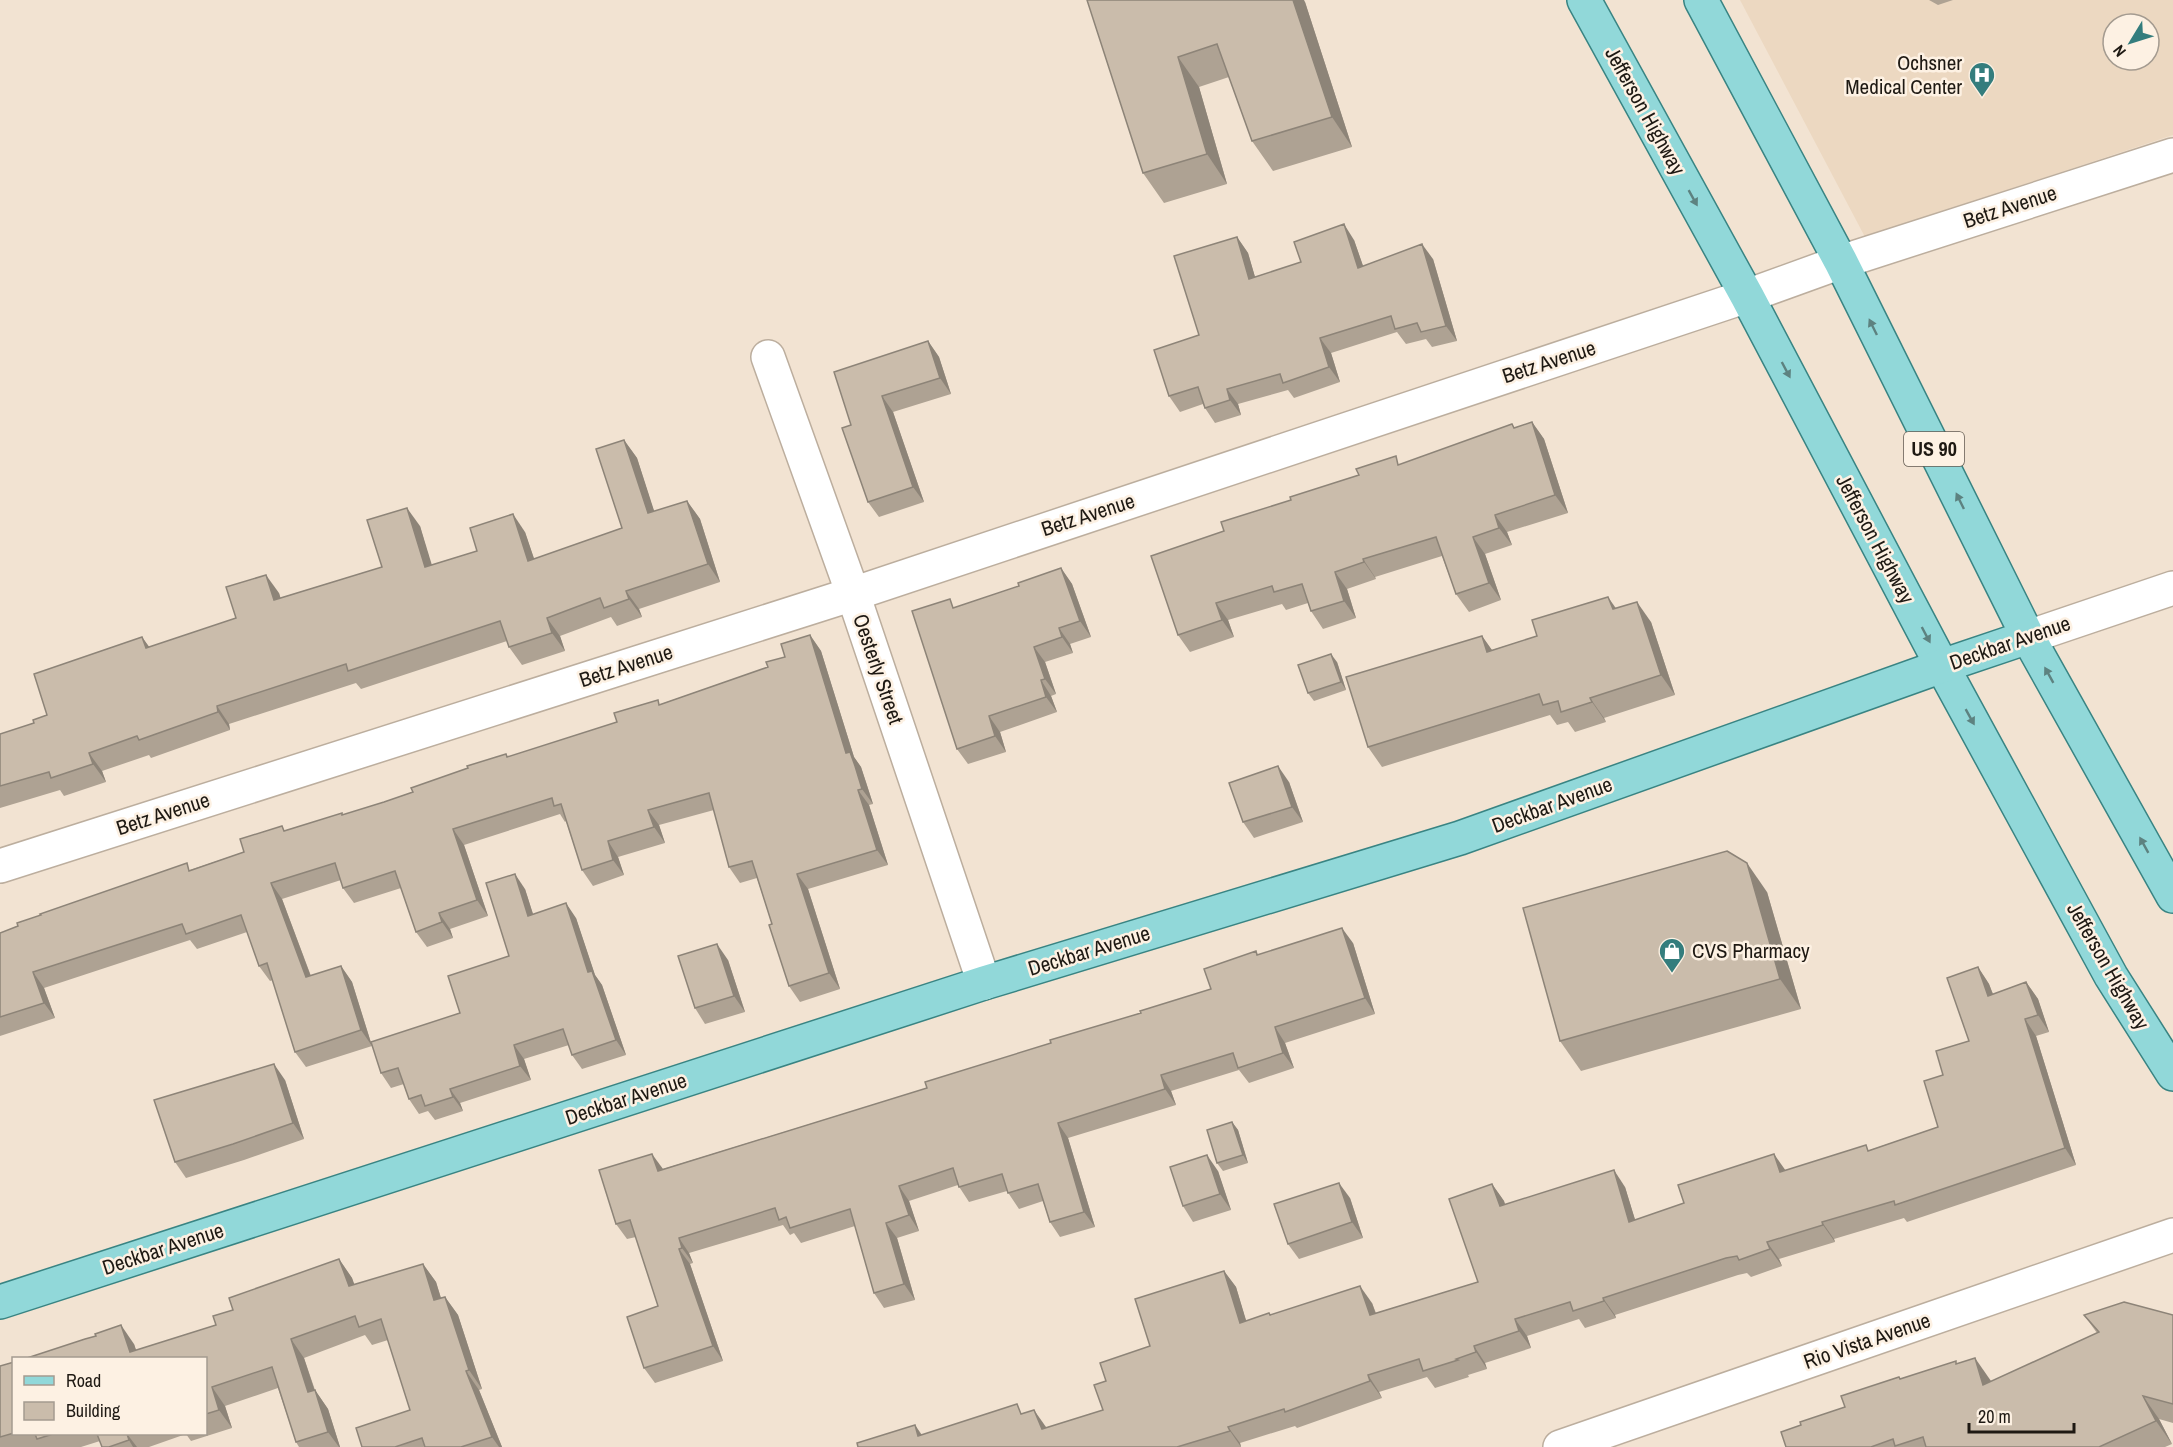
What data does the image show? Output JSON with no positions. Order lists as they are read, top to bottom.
{
  "streets": {
    "main road": ["Jefferson Highway", "US 90", "Deckbar Avenue"],
    "street": ["Betz Avenue", "Oesterly Street", "Rio Vista Avenue"]
  },
  "crossings": [
    ["Jefferson Highway", "Betz Avenue"],
    ["Jefferson Highway", "Deckbar Avenue"],
    ["Betz Avenue", "US 90"],
    ["Betz Avenue", "Oesterly Street"],
    ["US 90", "Deckbar Avenue"],
    ["Deckbar Avenue", "Oesterly Street"]
  ],
  "places": {
    "hospital": ["Ochsner Medical Center"],
    "shop": ["CVS Pharmacy"]
  },
  "legend": ["Road", "Building"],
  "scale_bar": "20 m",
  "north": "bottom left"
}
